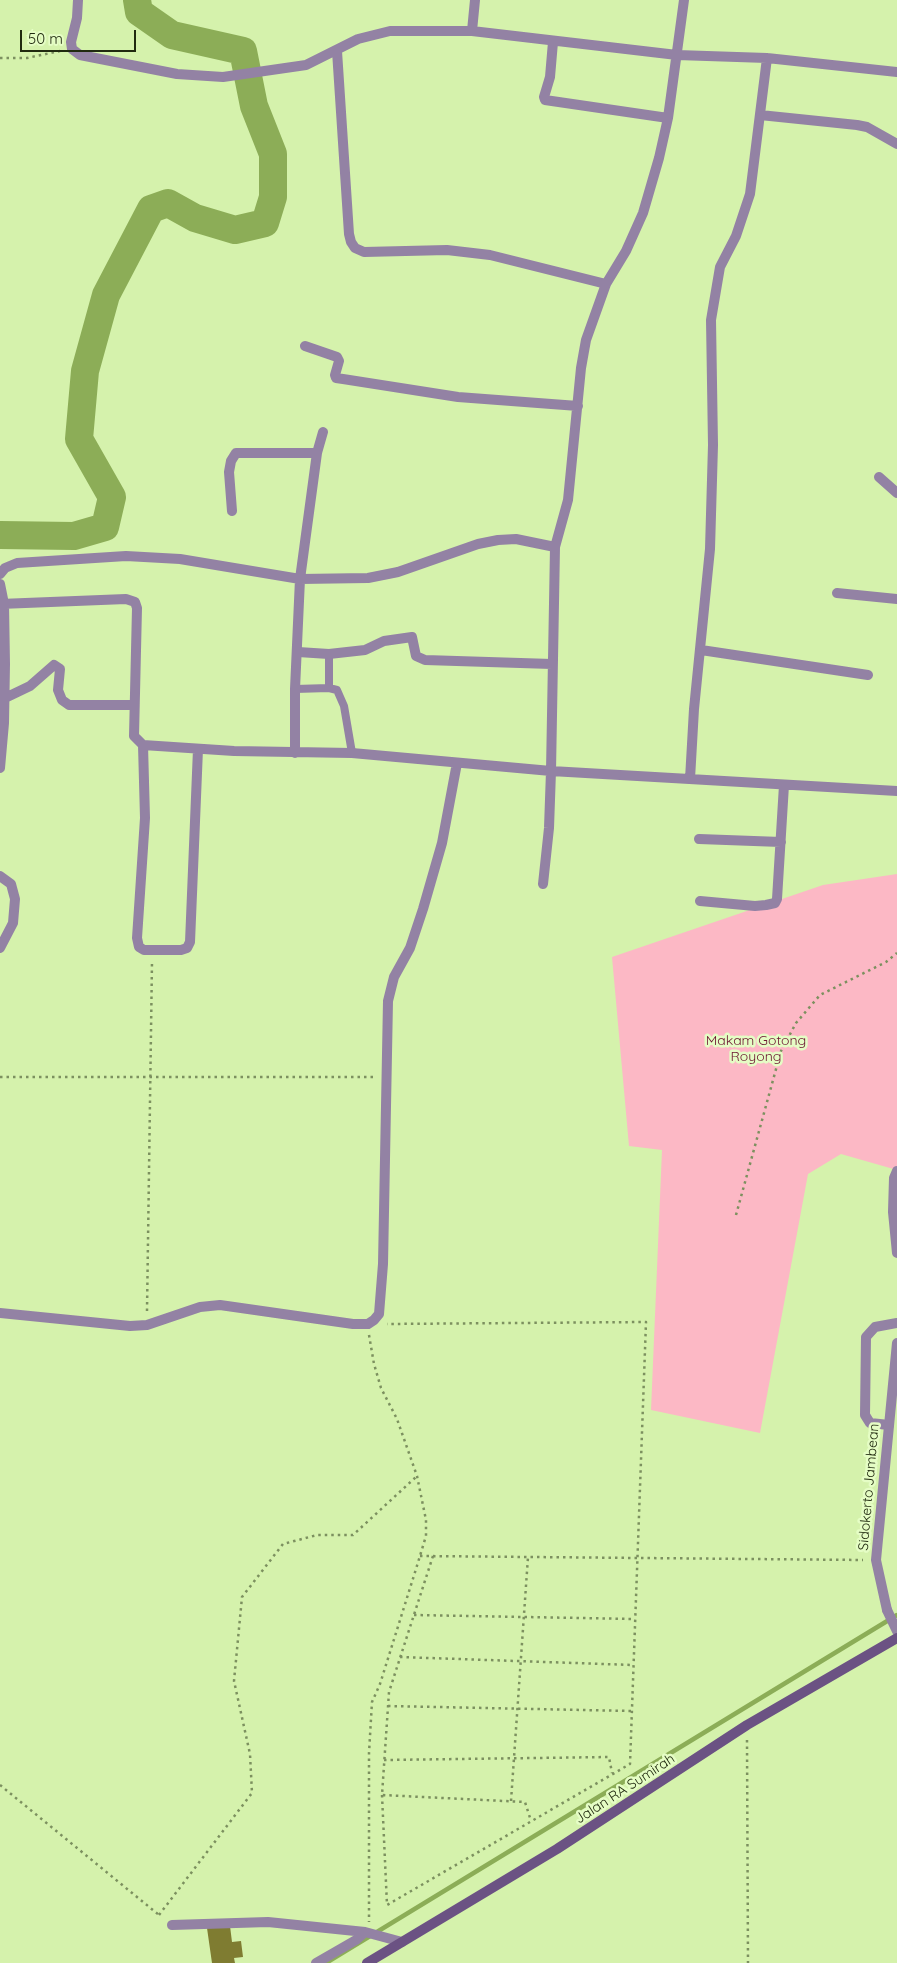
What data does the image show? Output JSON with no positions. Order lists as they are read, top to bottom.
{
  "streets": {
    "main road": ["Jalan RA Sumirah"],
    "street": ["Sidokerto Jambean"]
  },
  "parks": ["Makam Gotong Royong"],
  "scale_bar": "50 m"
}
